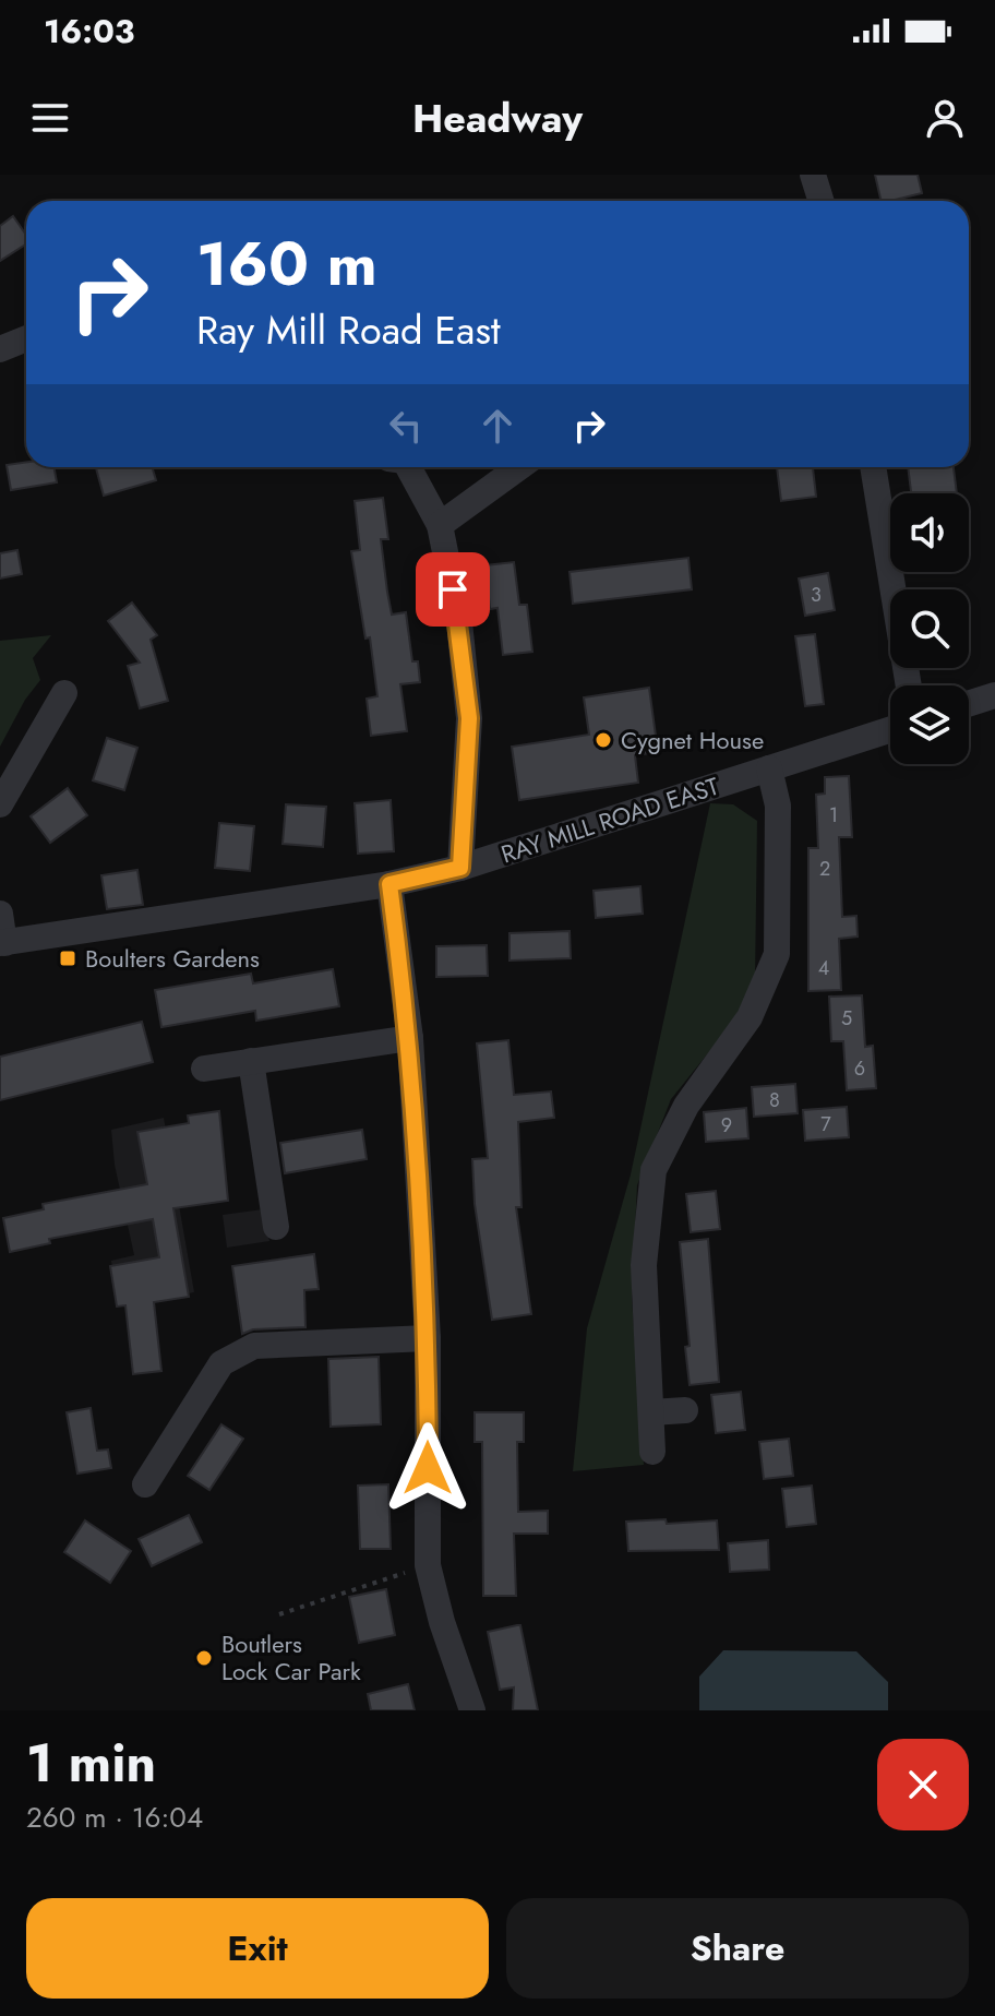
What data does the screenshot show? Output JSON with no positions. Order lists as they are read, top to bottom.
{
  "streets": {
    "street": ["RAY MILL ROAD EAST"]
  },
  "places": {
    "other": ["Cygnet House", "Boutlers Lock Car Park"],
    "transit": ["Boulters Gardens"]
  },
  "house_numbers": [
    "3",
    "1",
    "2",
    "4",
    "5",
    "6",
    "8",
    "7",
    "9"
  ],
  "page": {
    "status": "16:03",
    "header": "Headway",
    "turn": ["160 m", "Ray Mill Road East"],
    "heading": ["1 min", "260 m · 16:04"],
    "buttons": ["Exit", "Share"]
  }
}
